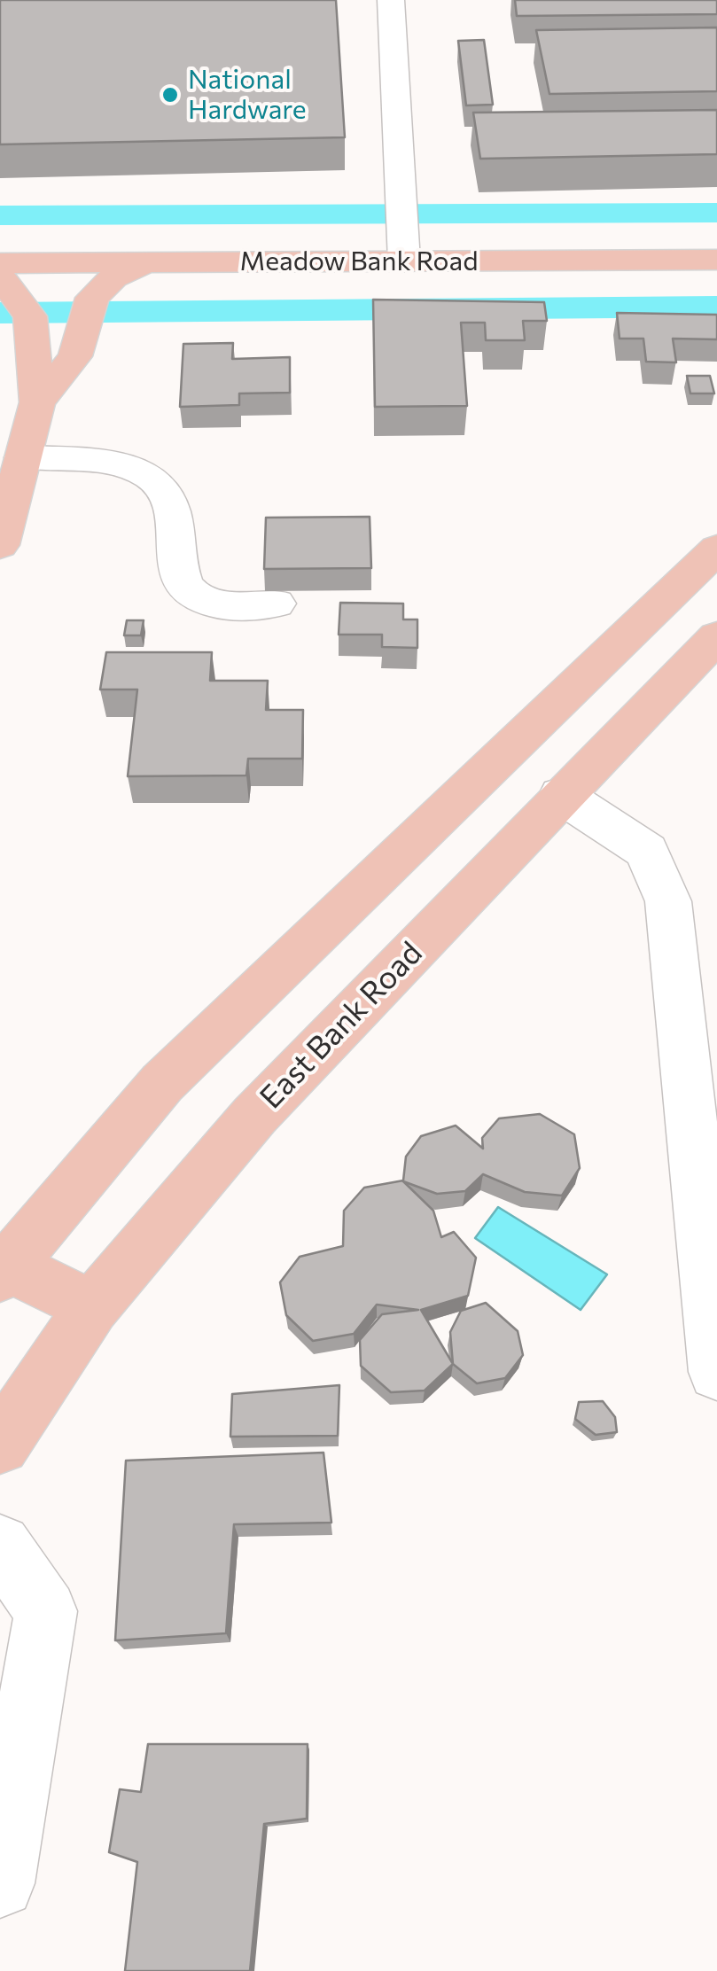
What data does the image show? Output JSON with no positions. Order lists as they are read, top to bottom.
{
  "streets": {
    "main road": ["Meadow Bank Road", "East Bank Road"]
  },
  "places": ["National Hardware"]
}
